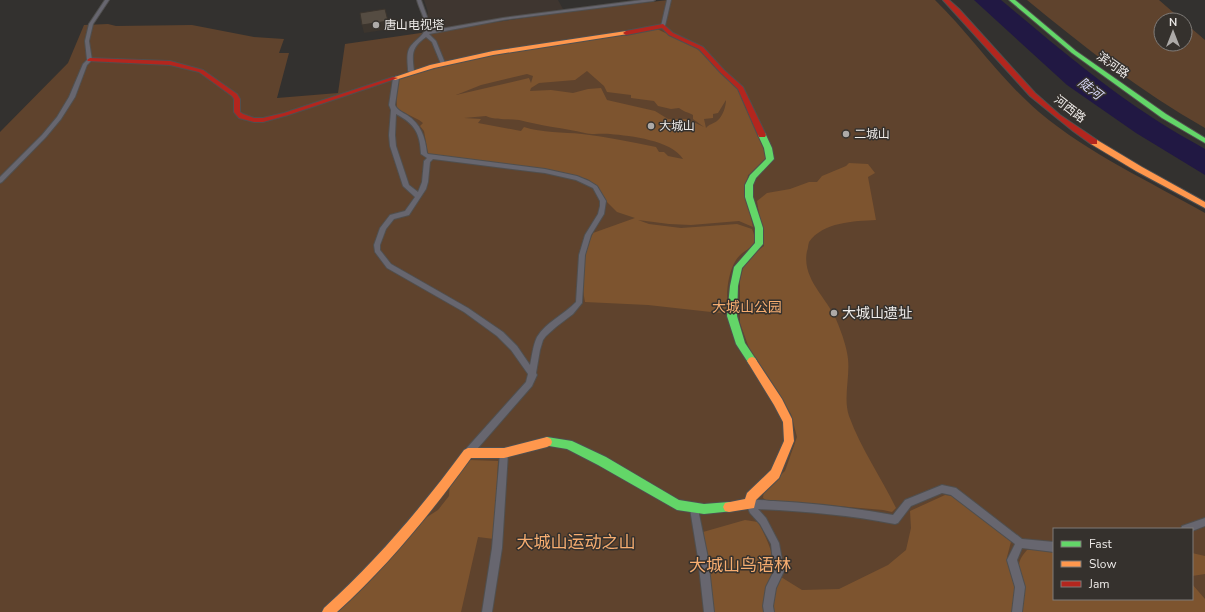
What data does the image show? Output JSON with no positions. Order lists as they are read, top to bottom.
{
  "streets": {
    "street": ["滨河路", "河西路"]
  },
  "water": ["陡河"],
  "parks": ["大城山公园", "大城山运动之山", "大城山鸟语林"],
  "places": [
    "唐山电视塔",
    "大城山",
    "二城山",
    "大城山遗址"
  ],
  "legend": ["Fast", "Slow", "Jam"],
  "north": "top"
}
